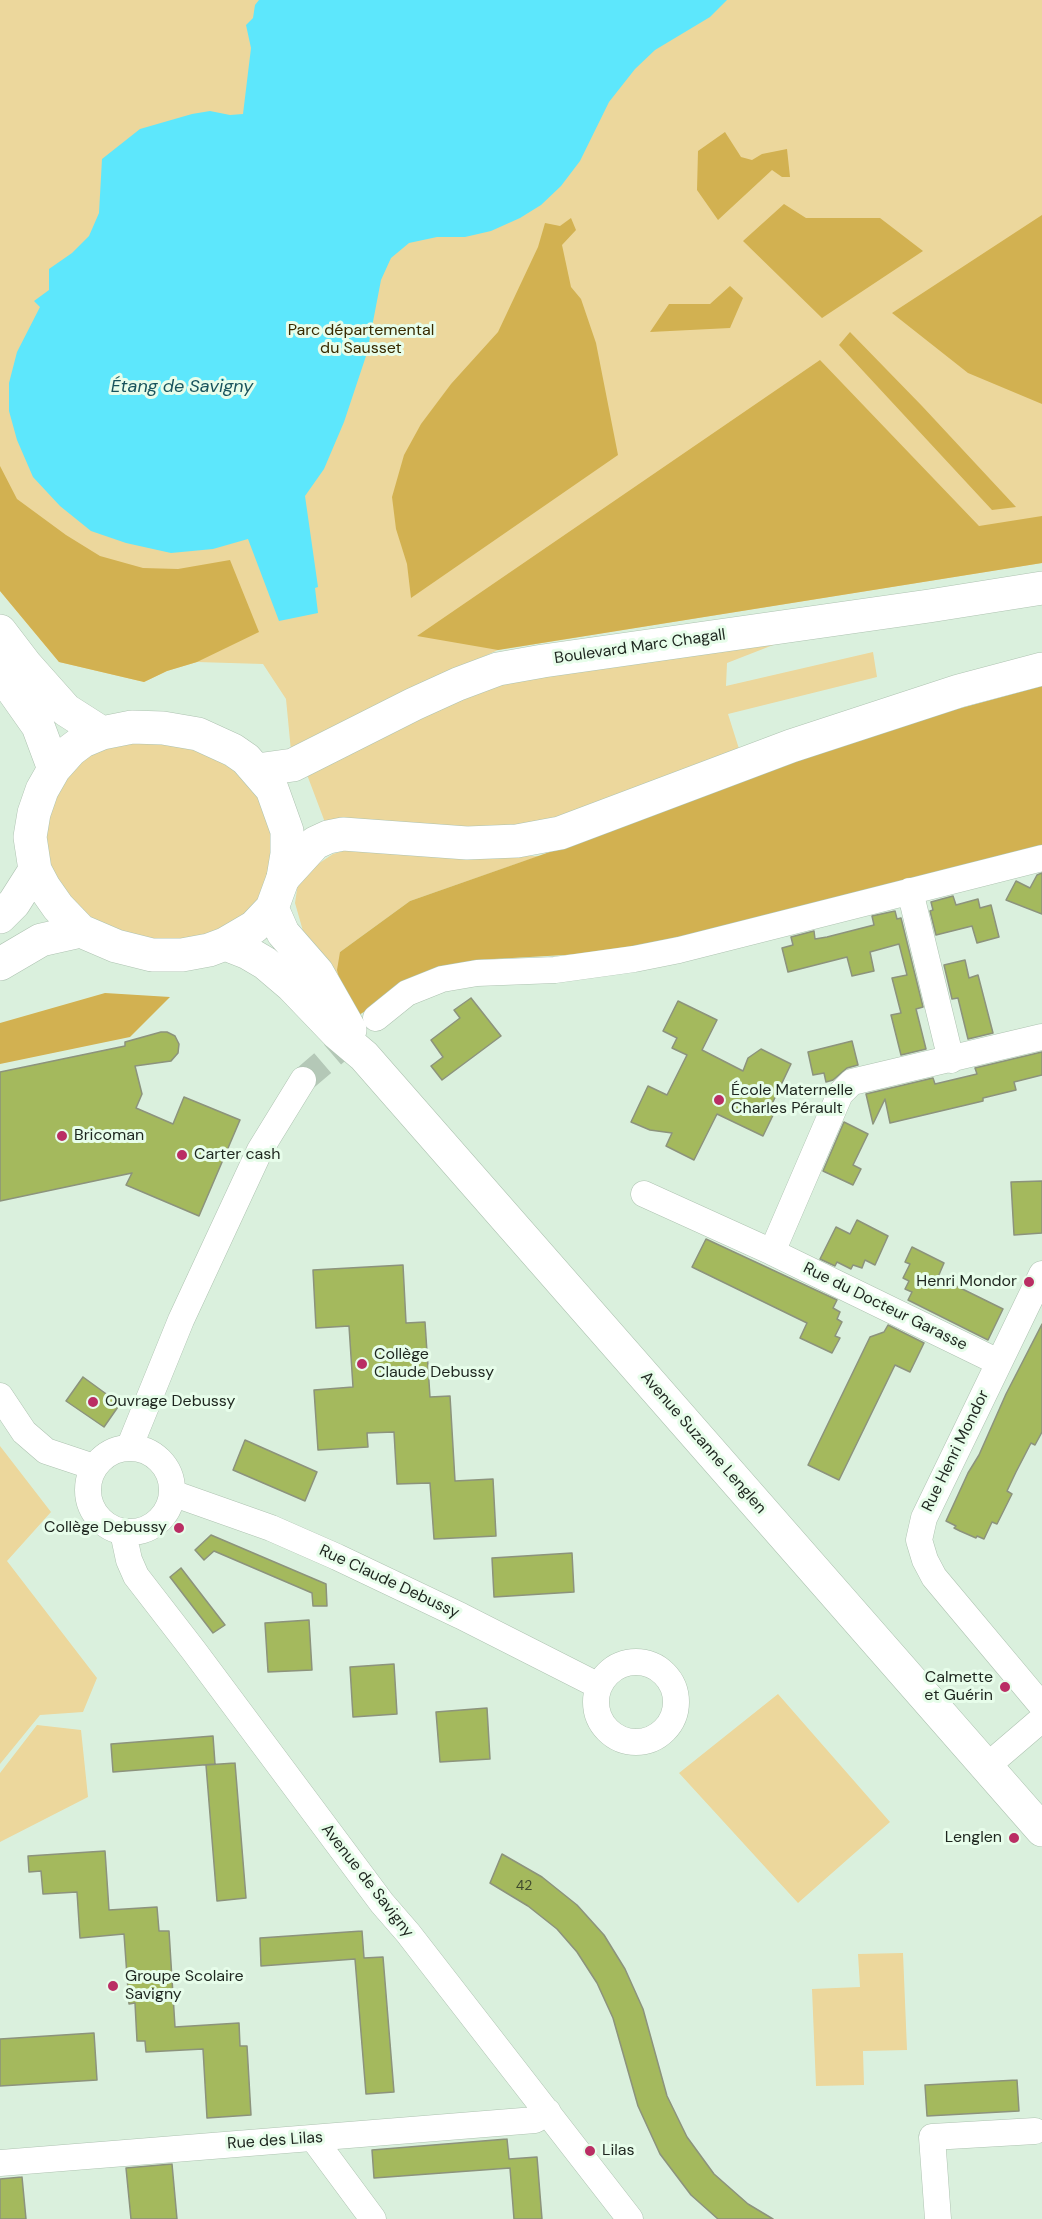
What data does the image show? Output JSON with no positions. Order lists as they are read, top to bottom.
{
  "streets": {
    "main road": ["Boulevard Marc Chagall", "Avenue Suzanne Lenglen"],
    "street": [
      "Rue du Docteur Garasse",
      "Rue Henri Mondor",
      "Rue Claude Debussy",
      "Avenue de Savigny",
      "Rue des Lilas"
    ]
  },
  "crossings": [
    ["Rue du Docteur Garasse", "Rue Henri Mondor"],
    ["Rue Claude Debussy", "Avenue de Savigny"],
    ["Avenue de Savigny", "Rue des Lilas"]
  ],
  "water": ["Étang de Savigny"],
  "parks": ["Parc départemental du Sausset"],
  "places": [
    "École Maternelle Charles Pérault",
    "Bricoman",
    "Carter cash",
    "Henri Mondor",
    "Collège Claude Debussy",
    "Ouvrage Debussy",
    "Collège Debussy",
    "Calmette et Guérin",
    "Lenglen",
    "Groupe Scolaire Savigny",
    "Lilas"
  ],
  "house_numbers": ["42"]
}
